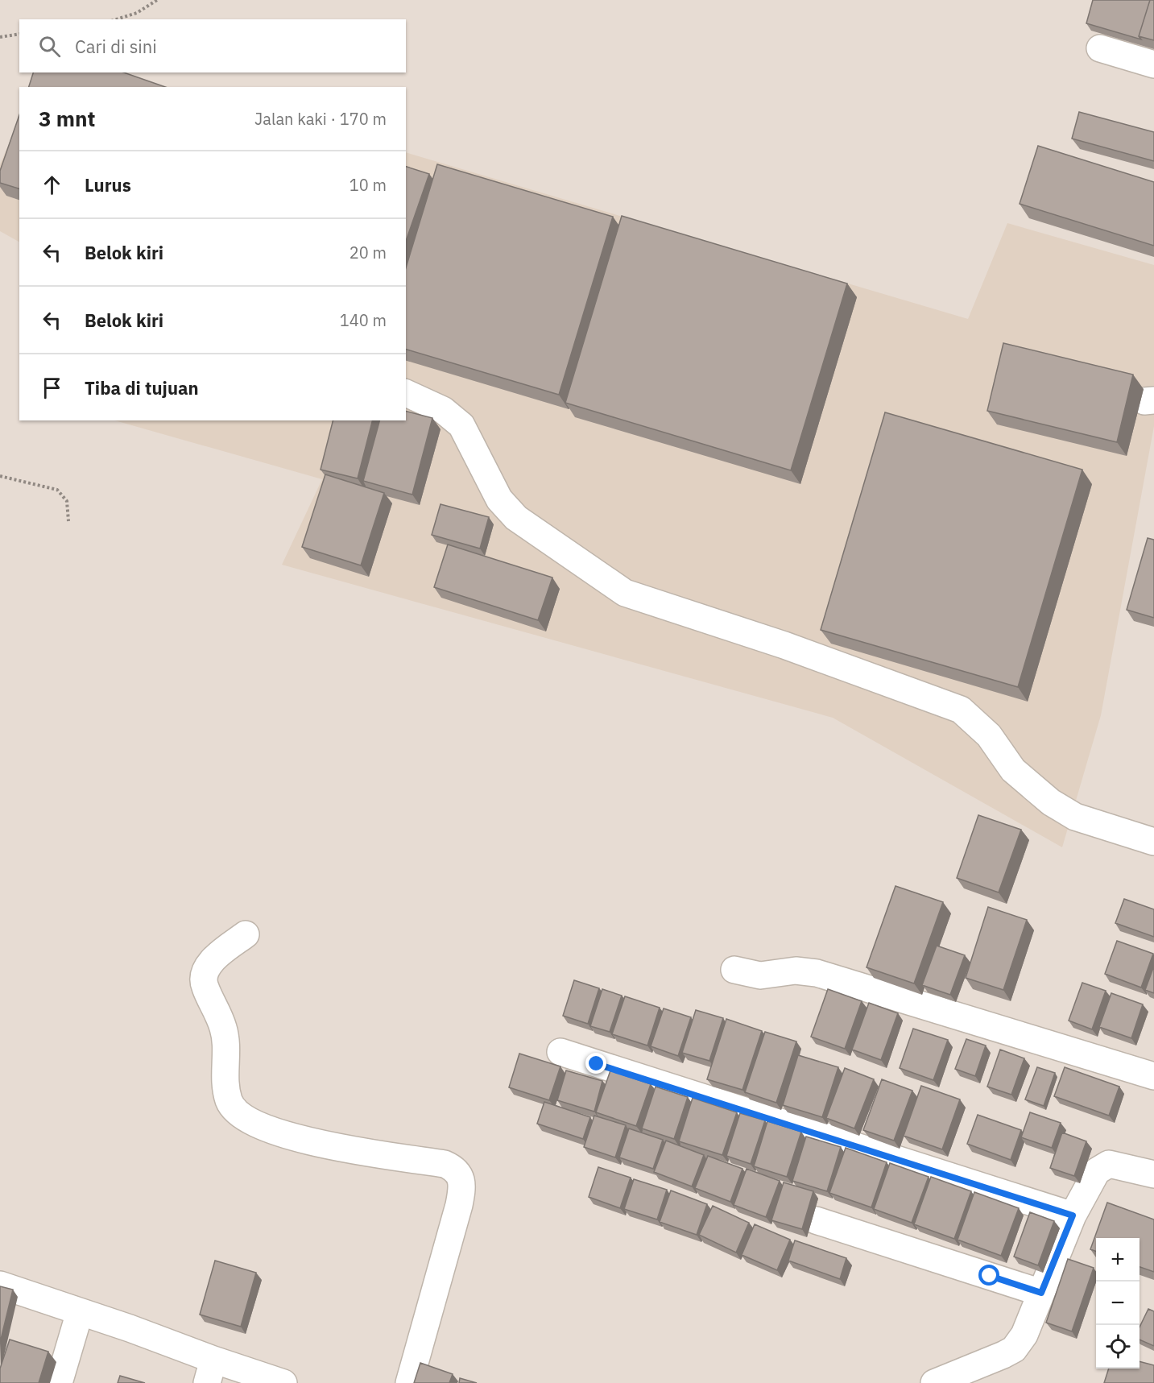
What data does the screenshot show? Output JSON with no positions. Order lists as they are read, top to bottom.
{
  "page": {
    "search": "Cari di sini",
    "heading": ["3 mnt", "Jalan kaki · 170 m"],
    "list": [
      ["Lurus", "10 m"],
      ["Belok kiri", "20 m"],
      ["Belok kiri", "140 m"],
      "Tiba di tujuan"
    ],
    "map_buttons": ["+", "−"]
  }
}
